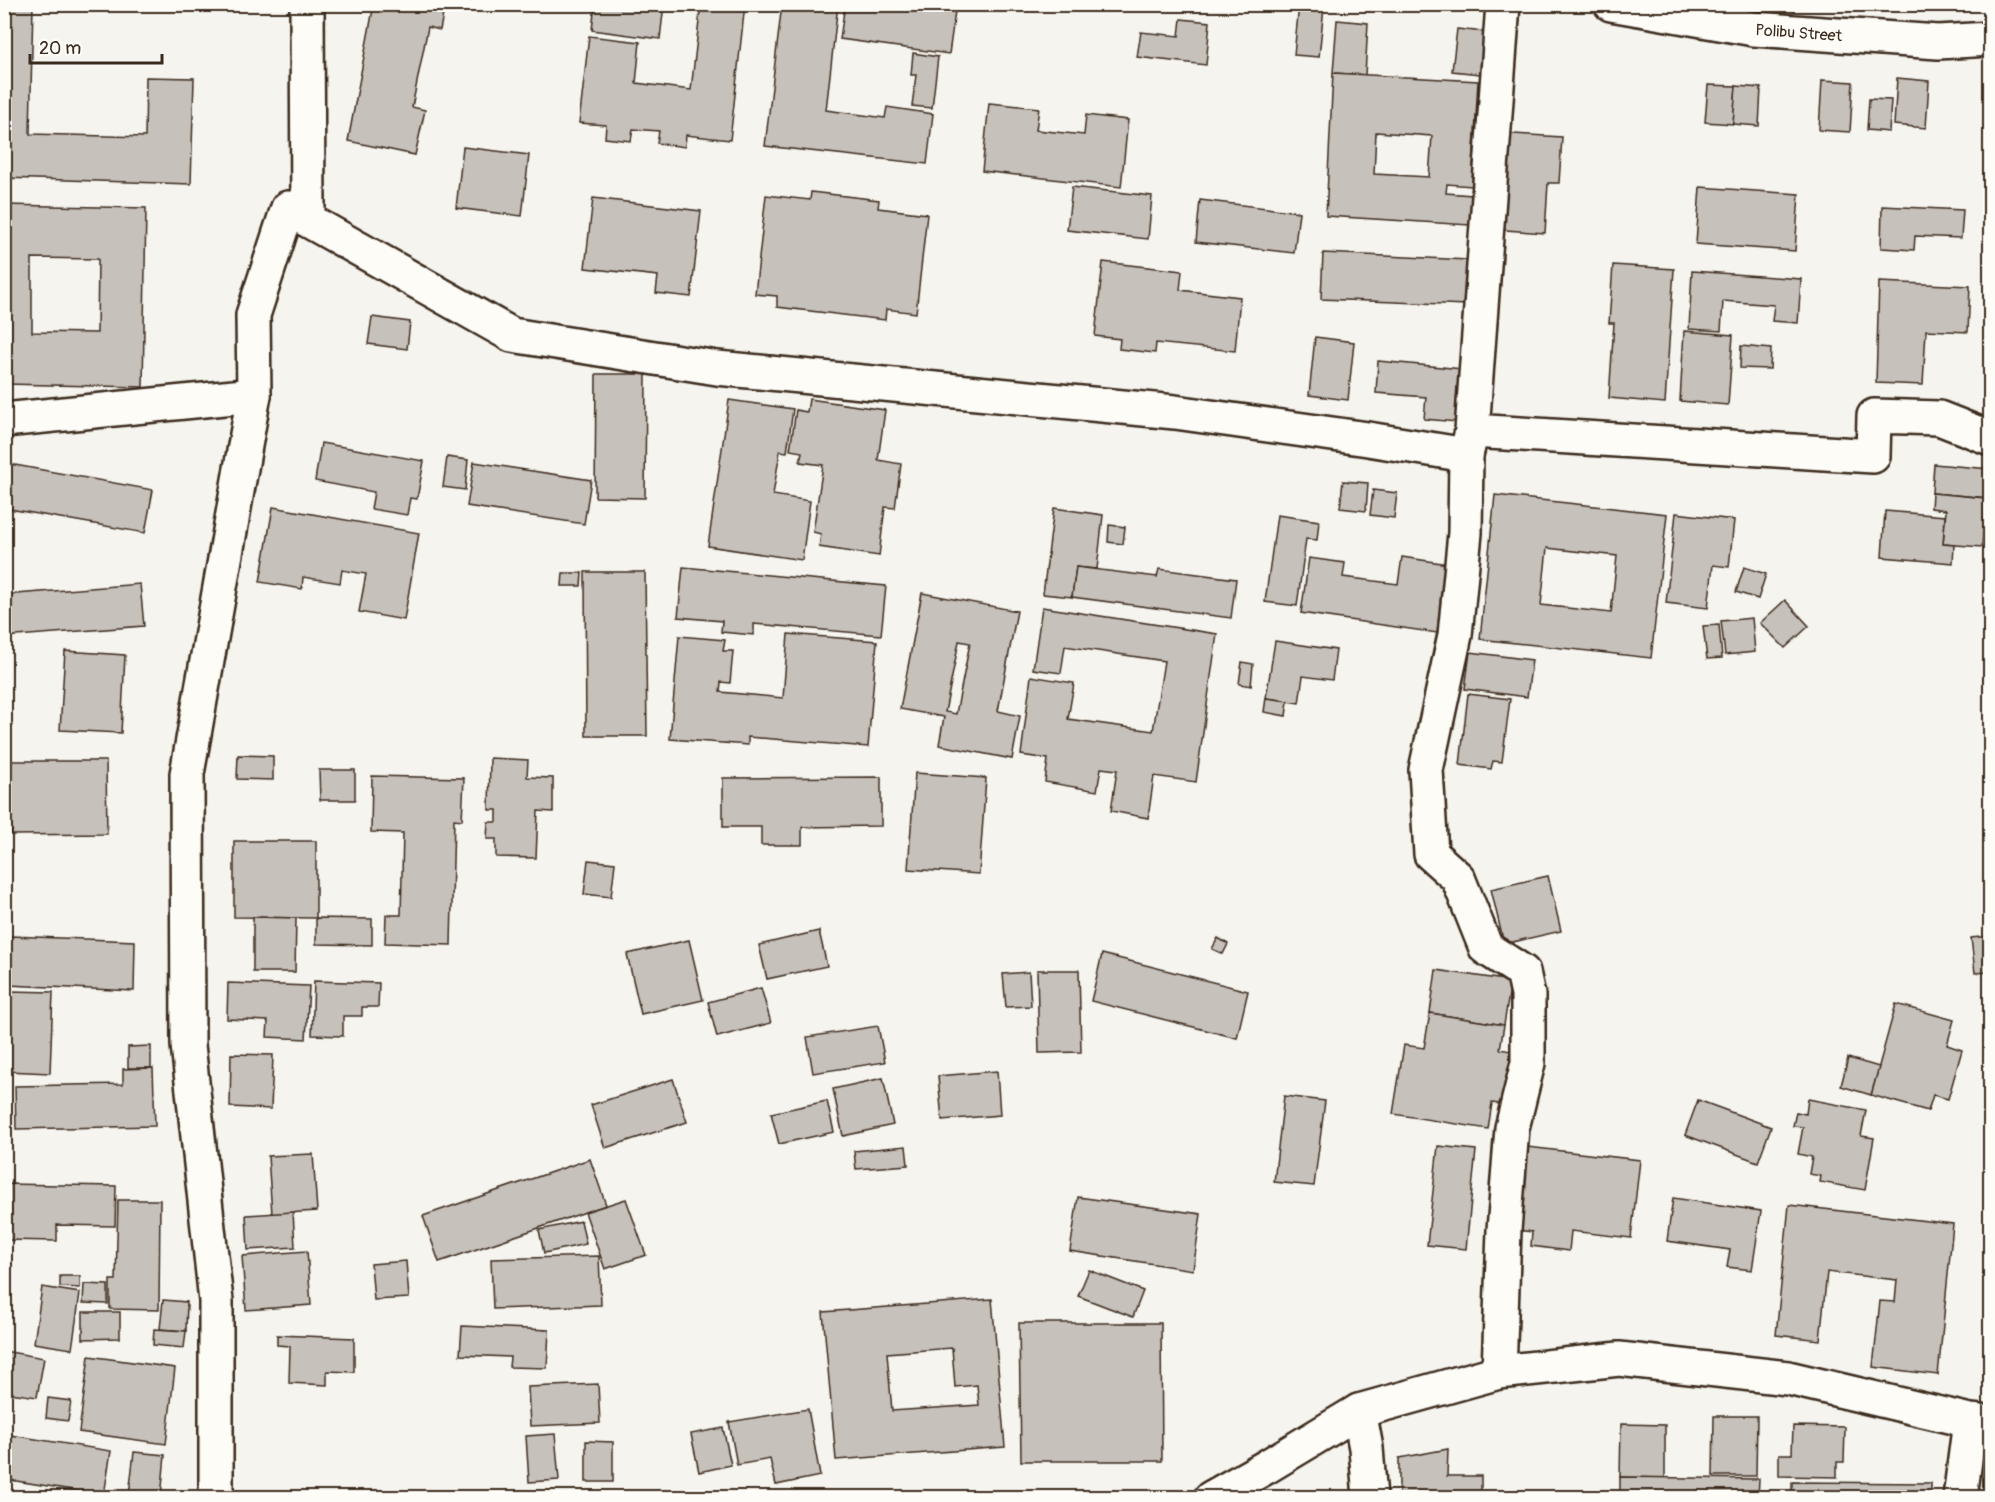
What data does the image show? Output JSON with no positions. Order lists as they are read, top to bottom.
{
  "streets": {
    "street": ["Polibu Street"]
  },
  "scale_bar": "20 m"
}
